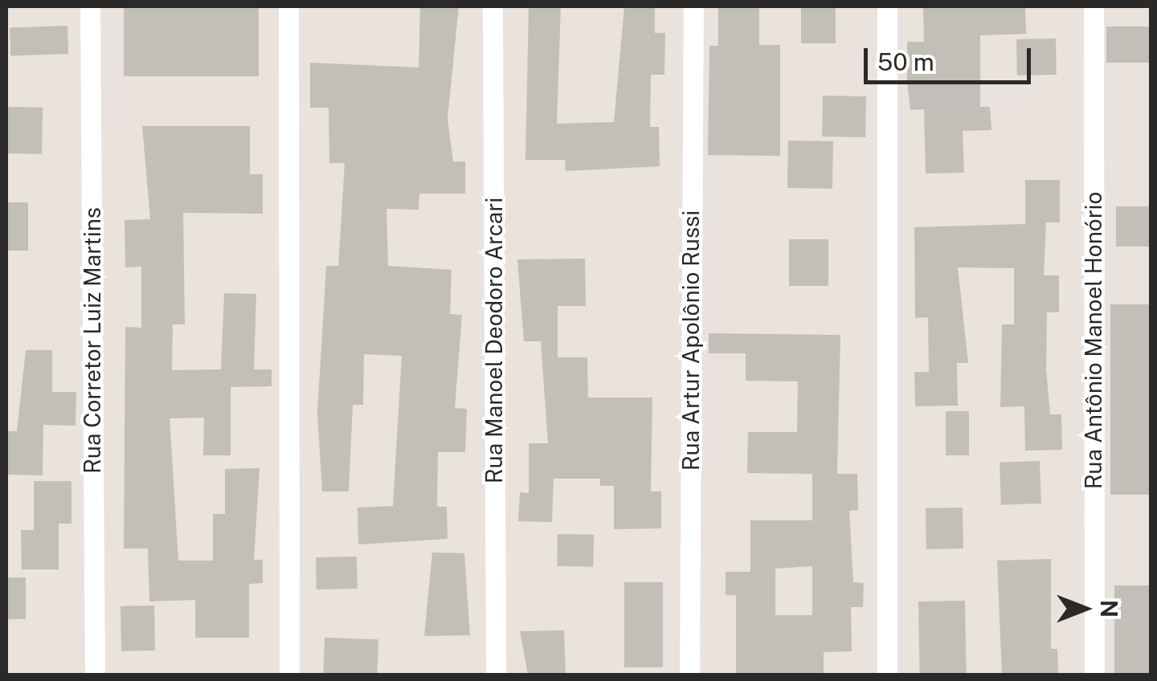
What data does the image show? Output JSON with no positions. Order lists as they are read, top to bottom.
{
  "streets": {
    "street": [
      "Rua Corretor Luiz Martins",
      "Rua Manoel Deodoro Arcari",
      "Rua Artur Apolônio Russi",
      "Rua Antônio Manoel Honório"
    ]
  },
  "scale_bar": "50 m",
  "north": "right"
}
